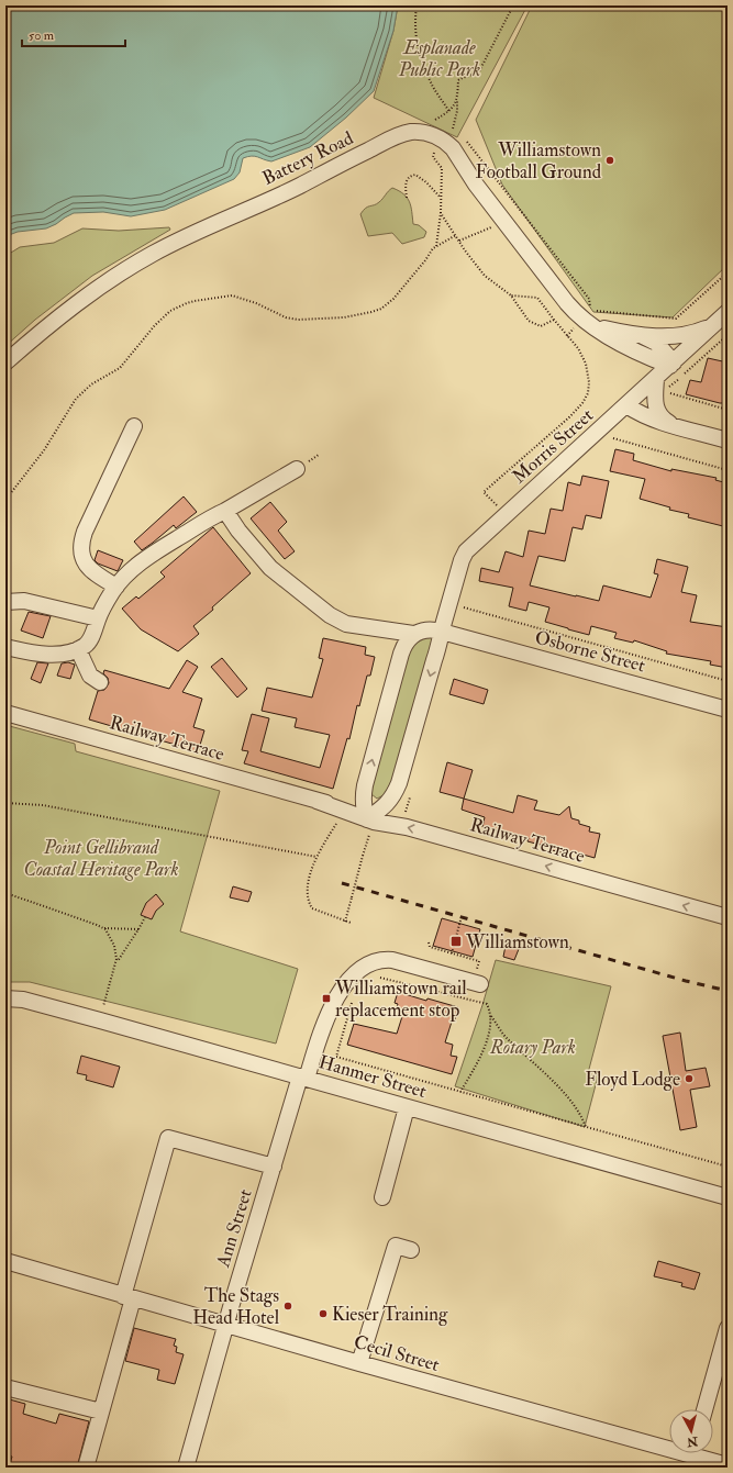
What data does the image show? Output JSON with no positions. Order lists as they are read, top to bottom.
{
  "streets": {
    "street": [
      "Battery Road",
      "Morris Street",
      "Osborne Street",
      "Railway Terrace",
      "Hanmer Street",
      "Ann Street",
      "Cecil Street"
    ]
  },
  "crossings": [
    ["Battery Road", "Morris Street"],
    ["Morris Street", "Osborne Street"],
    ["Morris Street", "Railway Terrace"],
    ["Hanmer Street", "Ann Street"],
    ["Ann Street", "Cecil Street"]
  ],
  "one_way": ["Railway Terrace"],
  "parks": ["Esplanade Public Park", "Point Gellibrand Coastal Heritage Park", "Rotary Park"],
  "places": {
    "other": [
      "Williamstown Football Ground",
      "Floyd Lodge",
      "The Stags Head Hotel",
      "Kieser Training"
    ],
    "transit": ["Williamstown", "Williamstown rail replacement stop"]
  },
  "scale_bar": "50 m",
  "north": "bottom"
}
